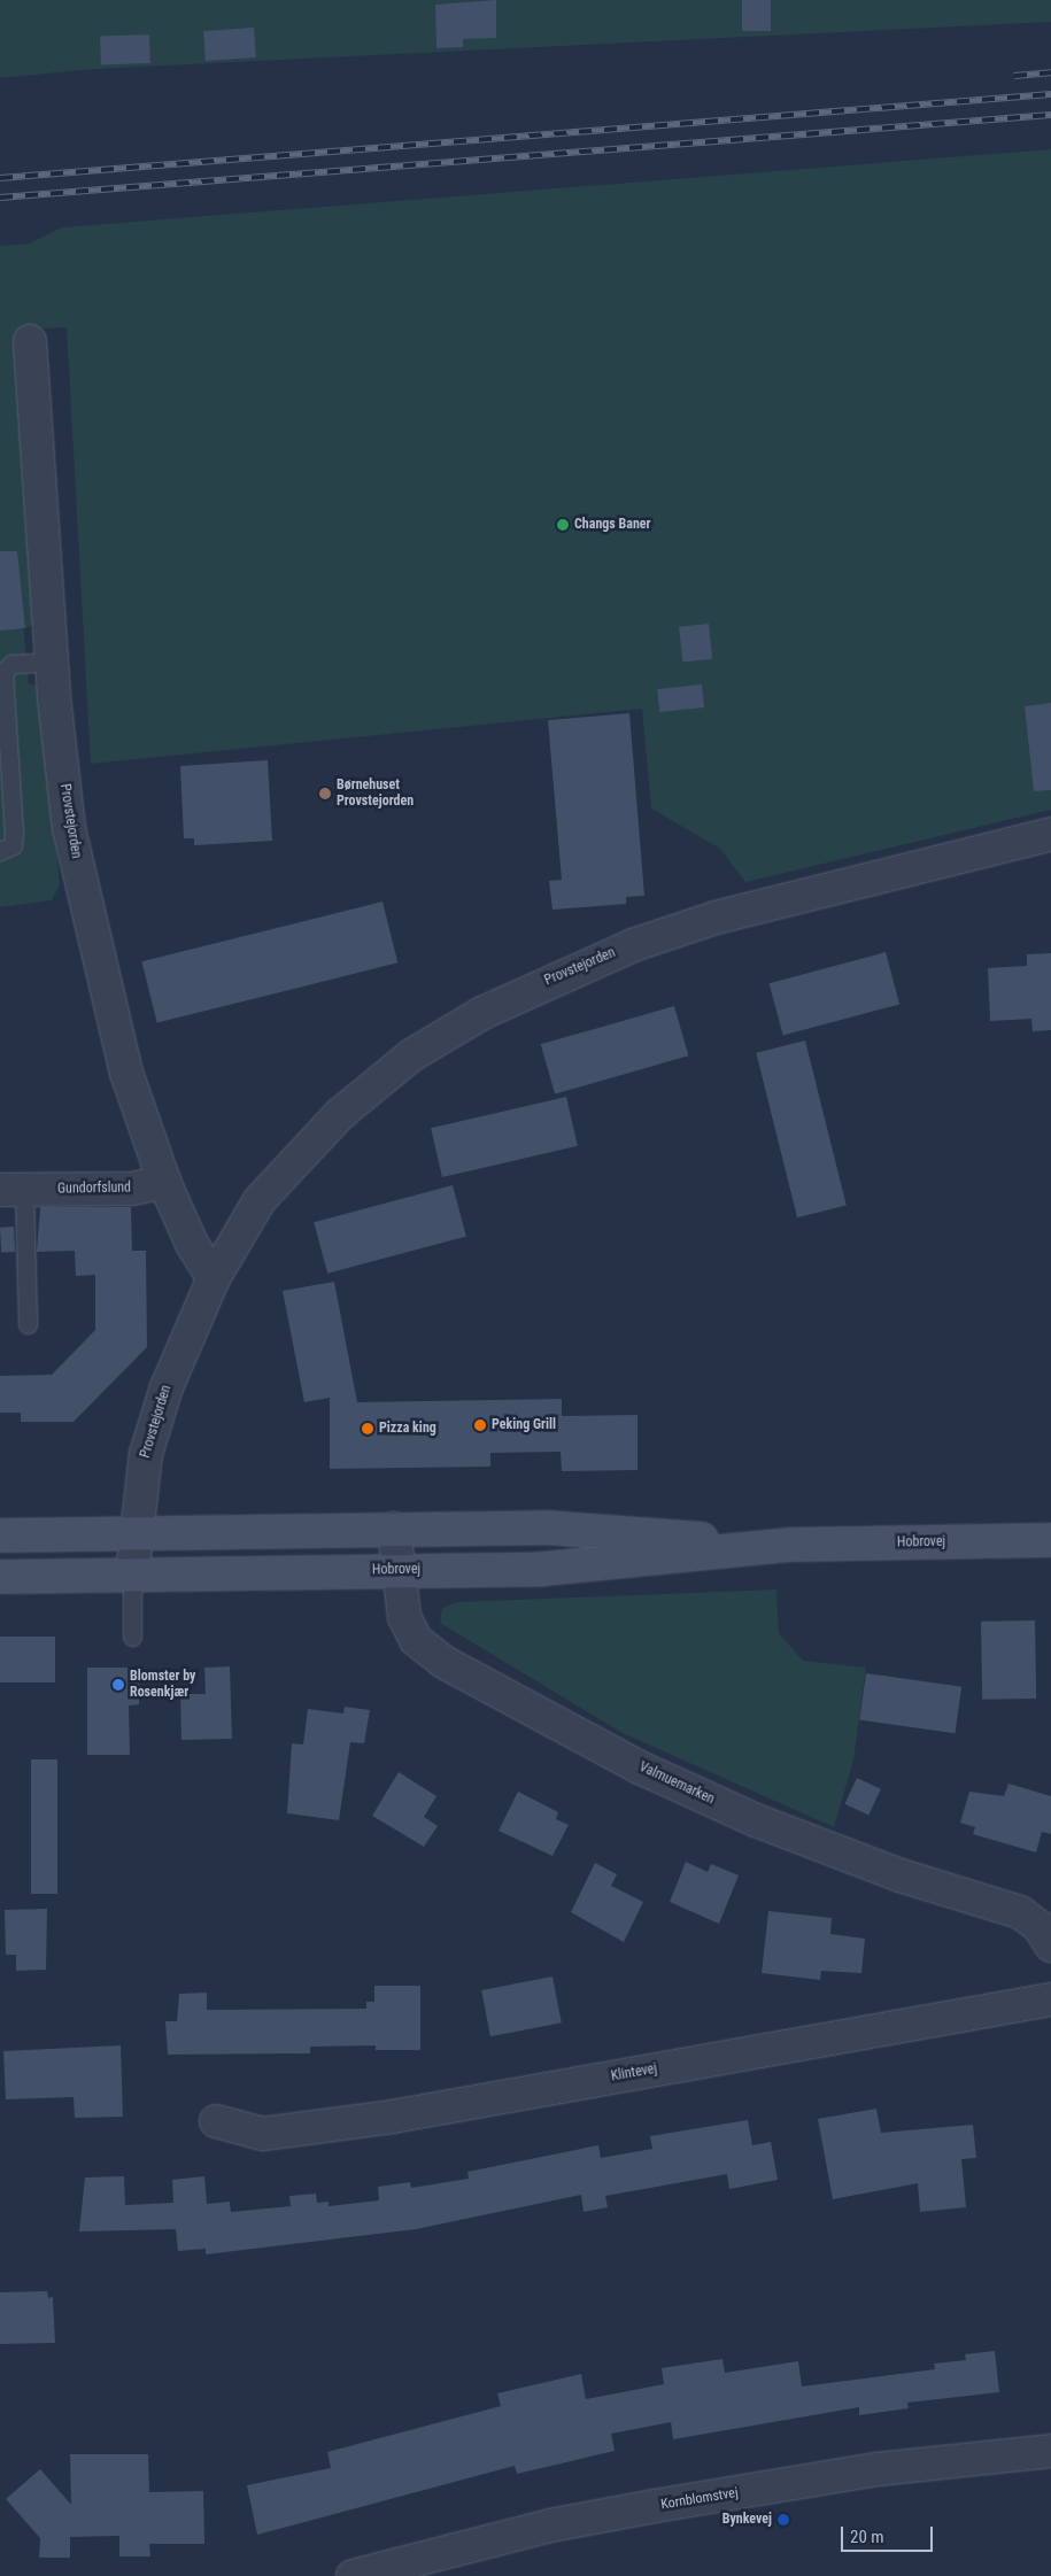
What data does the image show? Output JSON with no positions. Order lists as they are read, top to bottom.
{
  "streets": {
    "main road": ["Hobrovej"],
    "street": [
      "Provstejorden",
      "Gundorfslund",
      "Valmuemarken",
      "Klintevej",
      "Kornblomstvej"
    ]
  },
  "crossings": [
    ["Provstejorden", "Gundorfslund"],
    ["Provstejorden", "Hobrovej"],
    ["Hobrovej", "Valmuemarken"]
  ],
  "places": [
    "Changs Baner",
    "Børnehuset Provstejorden",
    "Peking Grill",
    "Pizza king",
    "Blomster by Rosenkjær",
    "Bynkevej"
  ],
  "scale_bar": "20 m"
}
